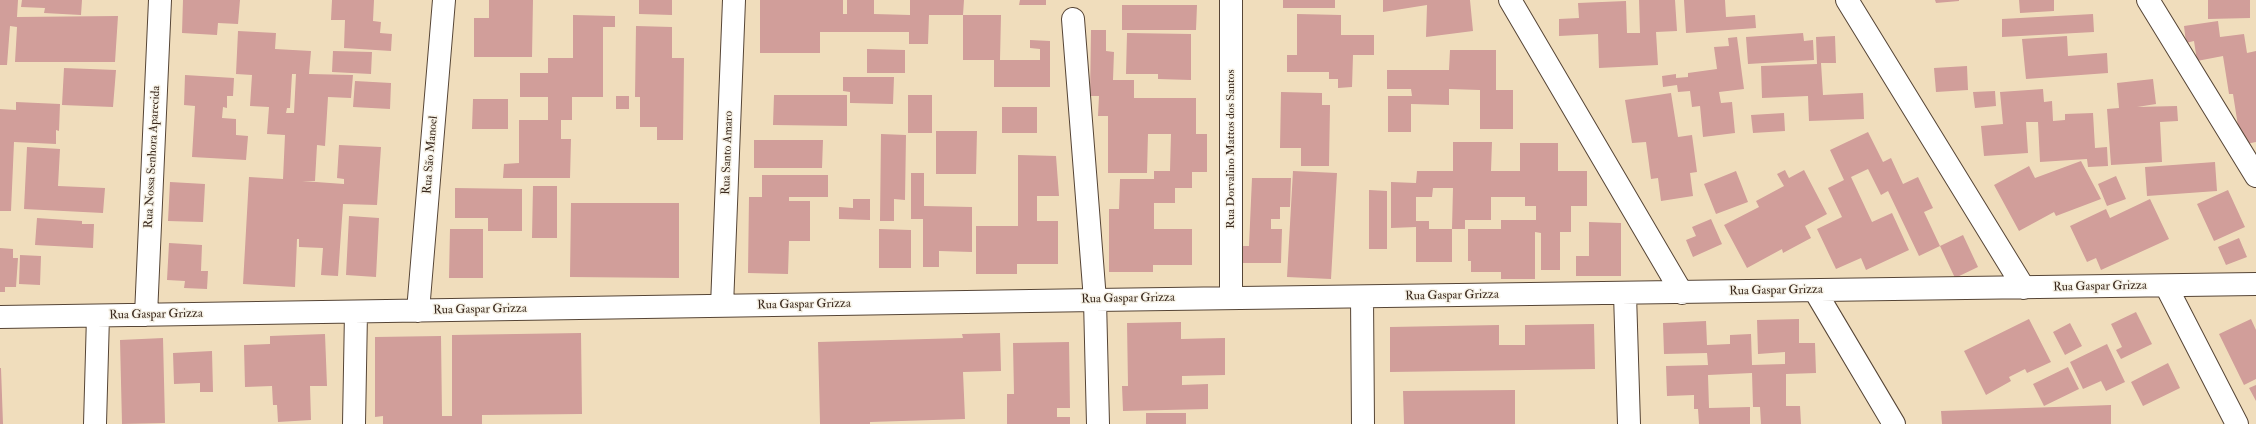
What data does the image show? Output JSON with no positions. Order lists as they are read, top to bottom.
{
  "streets": {
    "street": [
      "Rua Dorvalino Mattos dos Santos",
      "Rua Santo Amaro",
      "Rua São Manoel",
      "Rua Nossa Senhora Aparecida",
      "Rua Gaspar Grizza"
    ]
  },
  "crossings": [
    ["Rua Dorvalino Mattos dos Santos", "Rua Gaspar Grizza"],
    ["Rua Santo Amaro", "Rua Gaspar Grizza"],
    ["Rua São Manoel", "Rua Gaspar Grizza"],
    ["Rua Nossa Senhora Aparecida", "Rua Gaspar Grizza"]
  ]
}
